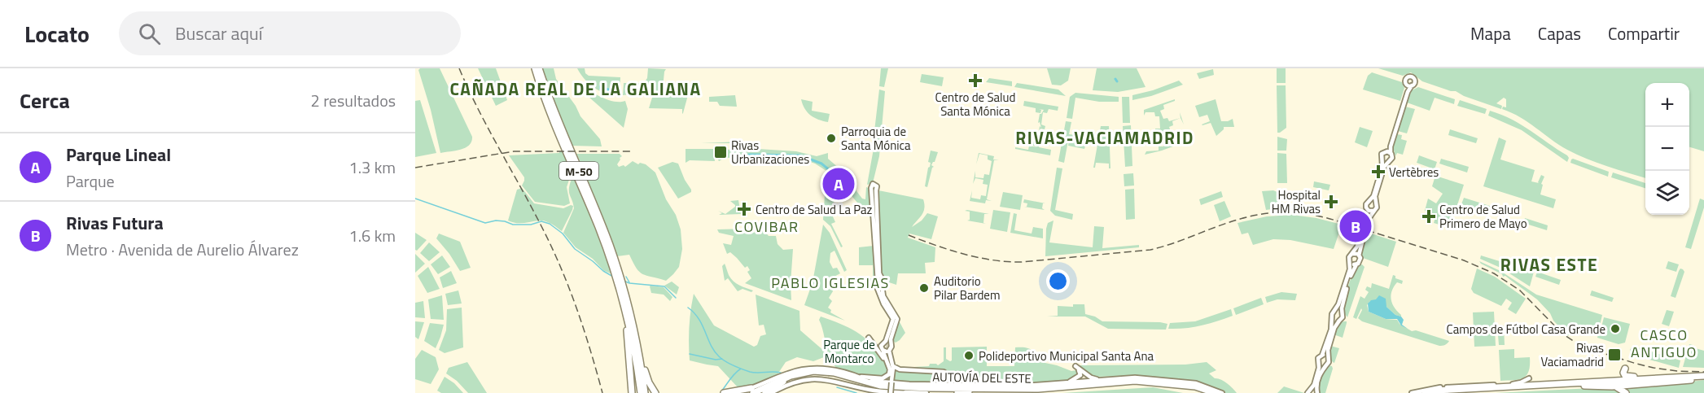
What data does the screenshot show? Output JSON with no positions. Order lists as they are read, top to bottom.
{
  "streets": {
    "highway": ["M-50", "AUTOVÍA DEL ESTE"]
  },
  "districts": [
    "CAÑADA REAL DE LA GALIANA",
    "RIVAS-VACIAMADRID",
    "COVIBAR",
    "RIVAS ESTE",
    "PABLO IGLESIAS",
    "CASCO ANTIGUO"
  ],
  "parks": ["Parque de Montarco"],
  "places": {
    "health": [
      "Centro de Salud Santa Mónica",
      "Vertèbres",
      "Hospital HM Rivas",
      "Centro de Salud La Paz",
      "Centro de Salud Primero de Mayo"
    ],
    "other": [
      "Parroquia de Santa Mónica",
      "Auditorio Pilar Bardem",
      "Campos de Fútbol Casa Grande",
      "Polideportivo Municipal Santa Ana"
    ],
    "transit": ["Rivas Urbanizaciones", "Rivas Vaciamadrid"]
  },
  "page": {
    "header": "Locato",
    "search": "Buscar aquí",
    "nav": ["Mapa", "Capas", "Compartir"],
    "heading": ["Cerca", "2 resultados"],
    "map_buttons": ["+", "−"],
    "list": [
      {
        "mark": "A",
        "name": "Parque Lineal",
        "note": "Parque",
        "value": "1.3 km"
      },
      {
        "mark": "B",
        "name": "Rivas Futura",
        "note": "Metro · Avenida de Aurelio Álvarez",
        "value": "1.6 km"
      }
    ],
    "pins": ["A", "B"]
  }
}
